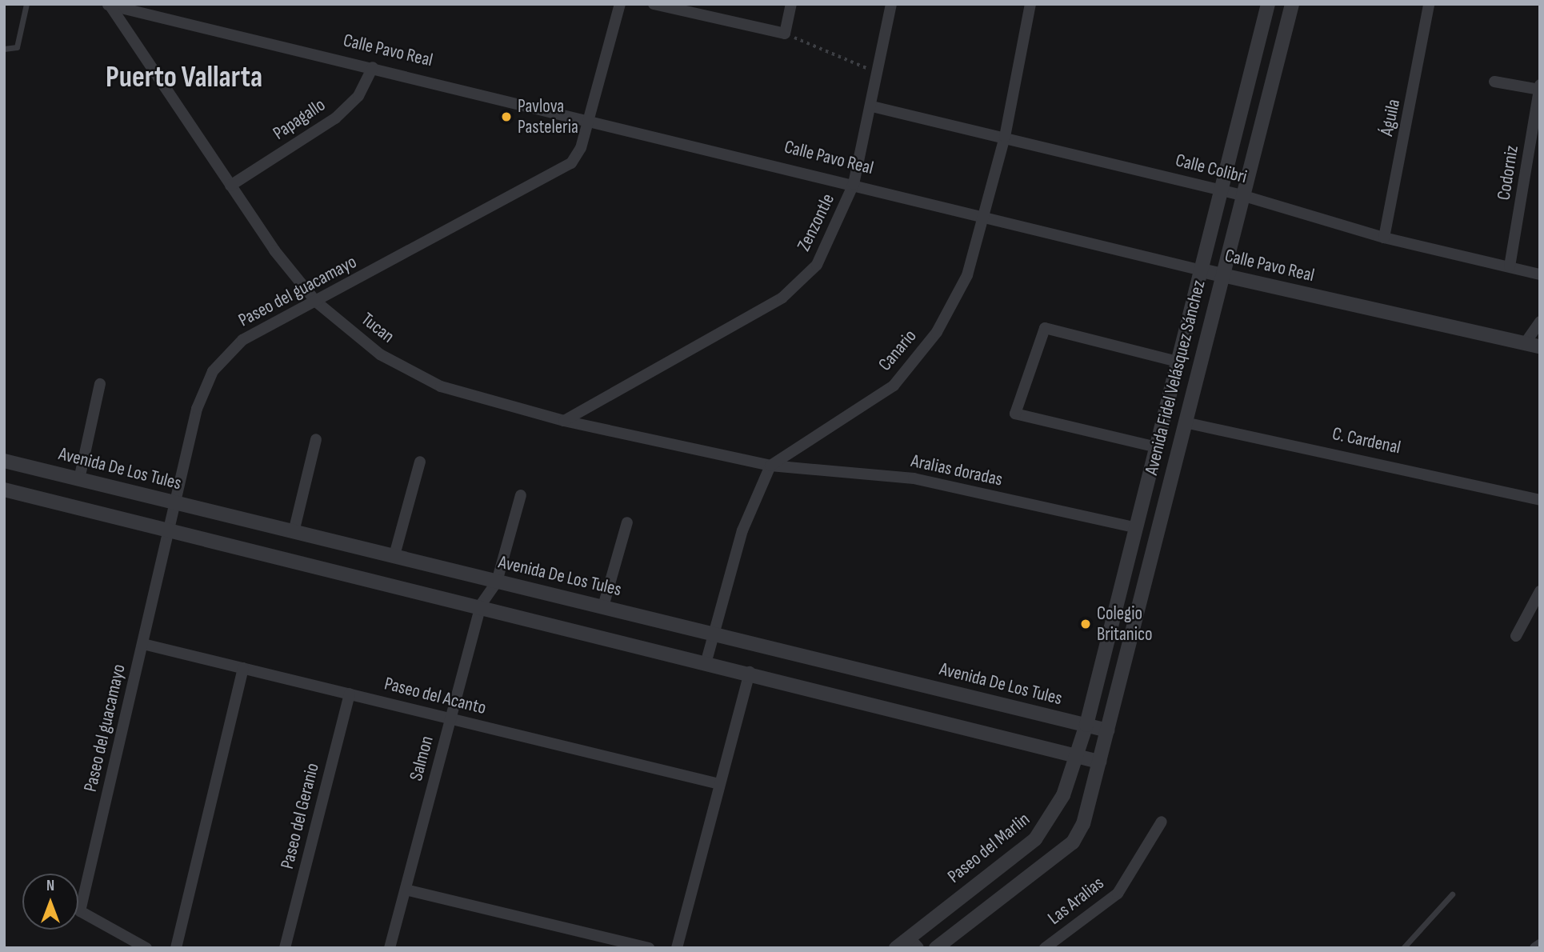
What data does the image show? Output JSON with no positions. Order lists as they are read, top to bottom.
{
  "streets": {
    "street": [
      "Calle Pavo Real",
      "Águila",
      "Papagallo",
      "Calle Colibri",
      "Codorniz",
      "Zenzontle",
      "Paseo del guacamayo",
      "Tucan",
      "Canario",
      "Avenida Fidel Velásquez Sánchez",
      "C. Cardenal",
      "Avenida De Los Tules",
      "Aralias doradas",
      "Paseo del Acanto",
      "Salmon",
      "Paseo del Geranio",
      "Paseo del Marlin",
      "Las Aralias"
    ]
  },
  "crossings": [
    ["Calle Pavo Real", "Papagallo"],
    ["Calle Pavo Real", "Zenzontle"],
    ["Calle Pavo Real", "Paseo del guacamayo"],
    ["Calle Pavo Real", "Tucan"],
    ["Calle Pavo Real", "Canario"],
    ["Calle Pavo Real", "Avenida Fidel Velásquez Sánchez"],
    ["Águila", "Calle Colibri"],
    ["Papagallo", "Tucan"],
    ["Calle Colibri", "Codorniz"],
    ["Calle Colibri", "Zenzontle"],
    ["Calle Colibri", "Canario"],
    ["Calle Colibri", "Avenida Fidel Velásquez Sánchez"],
    ["Zenzontle", "Tucan"],
    ["Paseo del guacamayo", "Tucan"],
    ["Paseo del guacamayo", "Avenida De Los Tules"],
    ["Paseo del guacamayo", "Paseo del Acanto"],
    ["Tucan", "Canario"],
    ["Tucan", "Aralias doradas"],
    ["Canario", "Aralias doradas"],
    ["Avenida Fidel Velásquez Sánchez", "C. Cardenal"],
    ["Avenida Fidel Velásquez Sánchez", "Avenida De Los Tules"],
    ["Avenida Fidel Velásquez Sánchez", "Aralias doradas"],
    ["Avenida Fidel Velásquez Sánchez", "Paseo del Marlin"],
    ["Avenida De Los Tules", "Salmon"],
    ["Paseo del Acanto", "Salmon"],
    ["Paseo del Acanto", "Paseo del Geranio"]
  ],
  "districts": ["Puerto Vallarta"],
  "places": ["Pavlova Pasteleria", "Colegio Britanico"],
  "north": "top"
}
